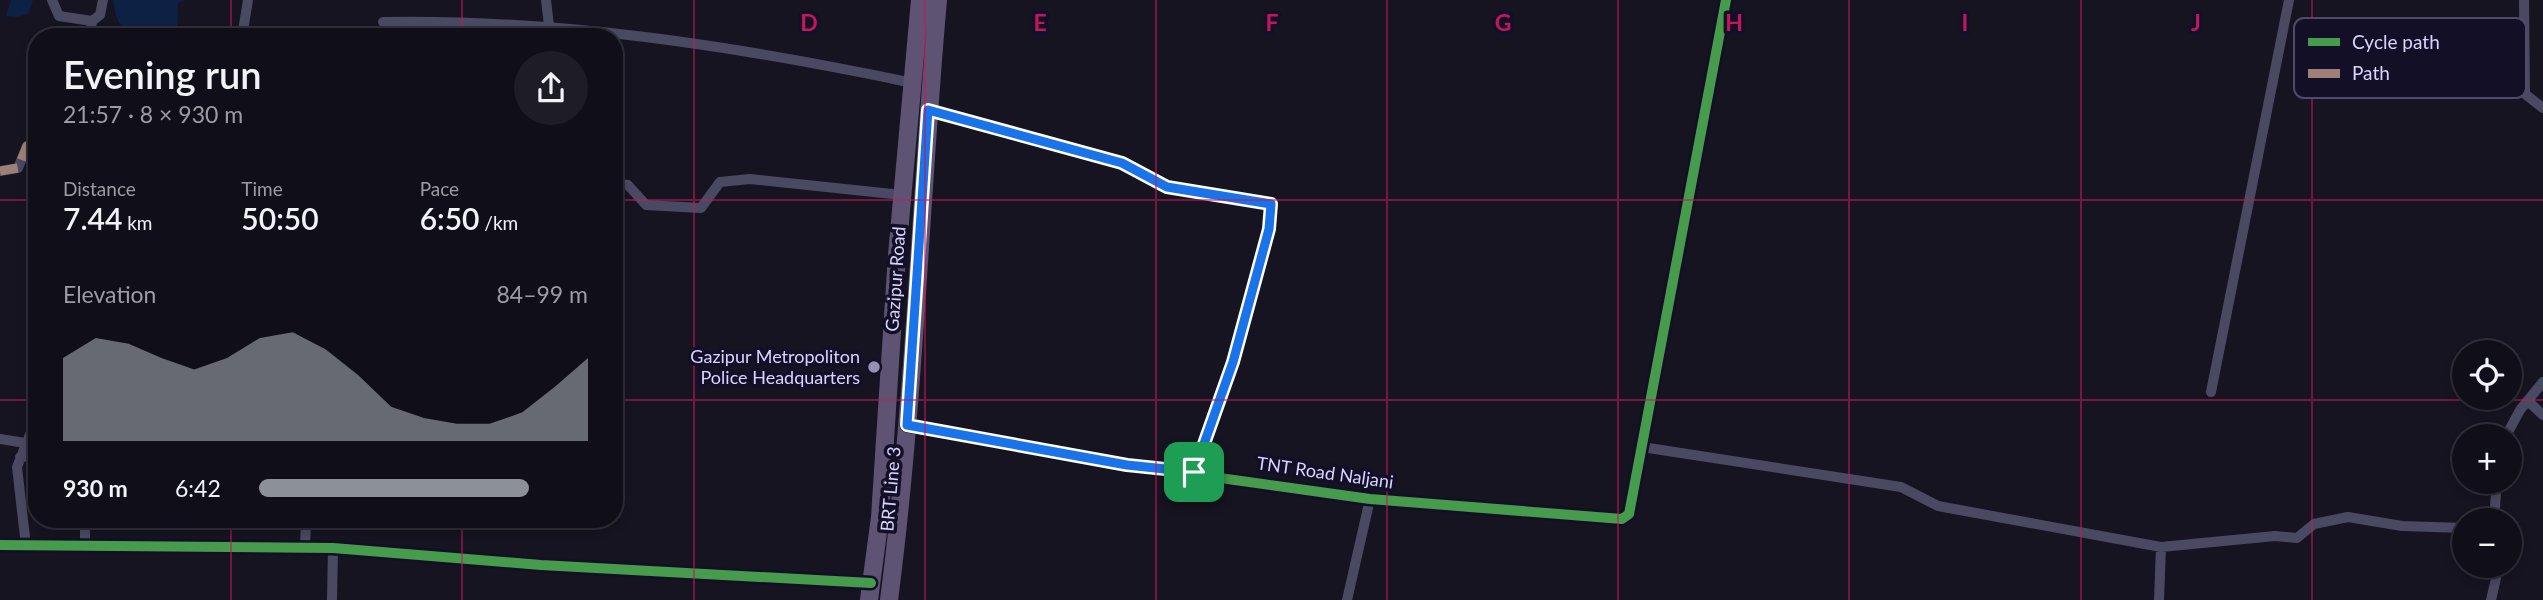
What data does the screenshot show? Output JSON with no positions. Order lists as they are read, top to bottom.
{
  "streets": {
    "main road": ["Gazipur Road", "BRT Line 3"],
    "street": ["TNT Road Naljani"]
  },
  "crossings": [
    ["Gazipur Road", "TNT Road Naljani"]
  ],
  "places": ["Gazipur Metropoliton Police Headquarters"],
  "legend": ["Cycle path", "Path"],
  "page": {
    "heading": ["Evening run", "21:57 · 8 × 930 m"],
    "stats": [
      ["Distance", "7.44 km"],
      ["Time", "50:50"],
      ["Pace", "6:50 /km"]
    ],
    "chart": ["Elevation", "84–99 m"],
    "map_buttons": ["+", "−"],
    "list": [
      {
        "name": "930 m",
        "note": "6:42"
      }
    ]
  },
  "grid": {
    "columns": [
      "D",
      "E",
      "F",
      "G",
      "H",
      "I",
      "J"
    ]
  }
}
